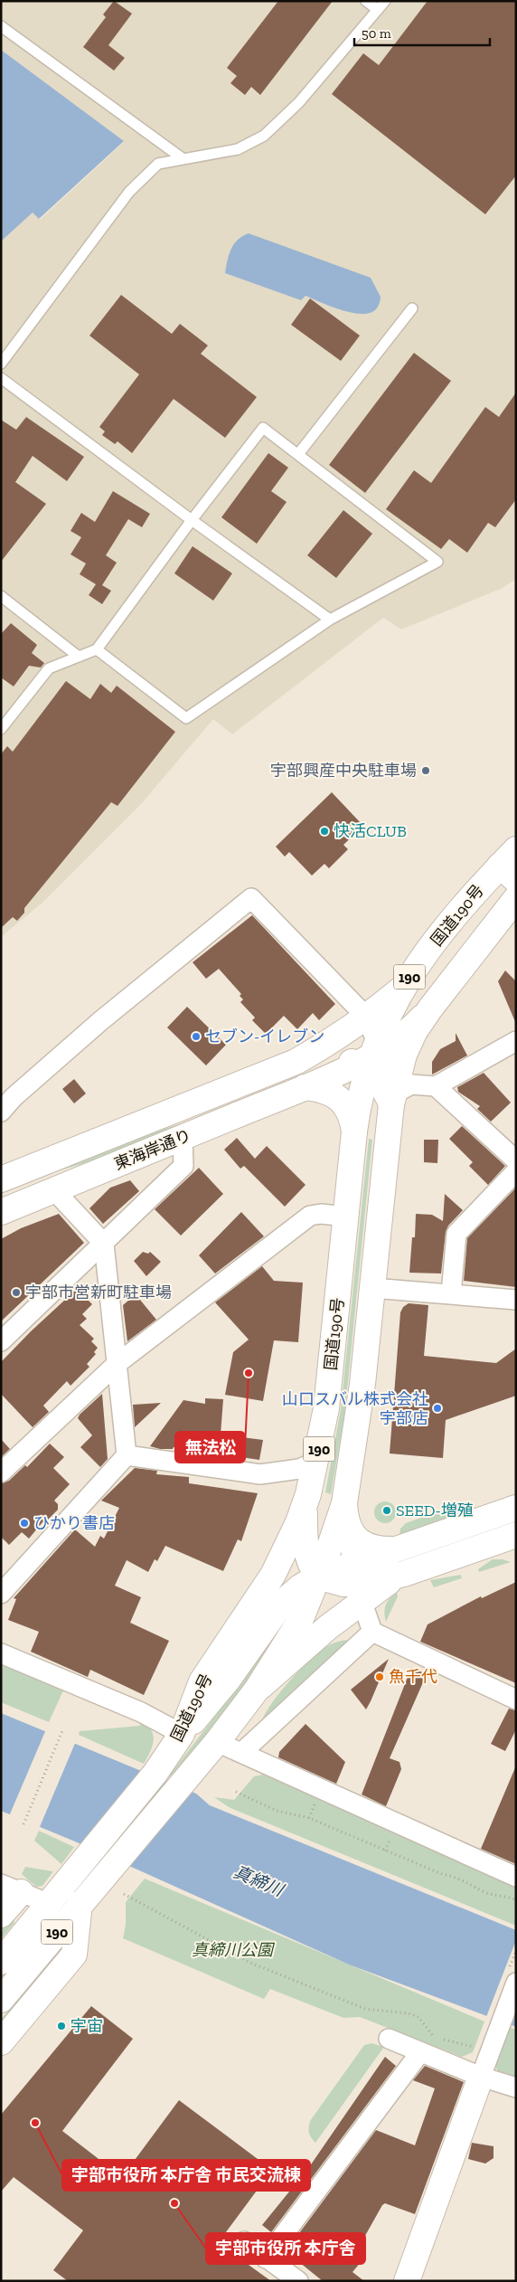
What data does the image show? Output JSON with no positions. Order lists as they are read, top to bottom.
{
  "streets": {
    "main road": ["国道190号", "190", "東海岸通り"]
  },
  "crossings": [
    ["国道190号", "東海岸通り"]
  ],
  "water": ["真締川"],
  "parks": ["真締川公園"],
  "places": [
    "宇部興産中央駐車場",
    "快活CLUB",
    "セブン-イレブン",
    "宇部市営新町駐車場",
    "無法松",
    "山口スバル株式会社 宇部店",
    "SEED-増殖",
    "ひかり書店",
    "魚千代",
    "宇宙",
    "宇部市役所 本庁舎 市民交流棟",
    "宇部市役所 本庁舎"
  ],
  "scale_bar": "50 m"
}
